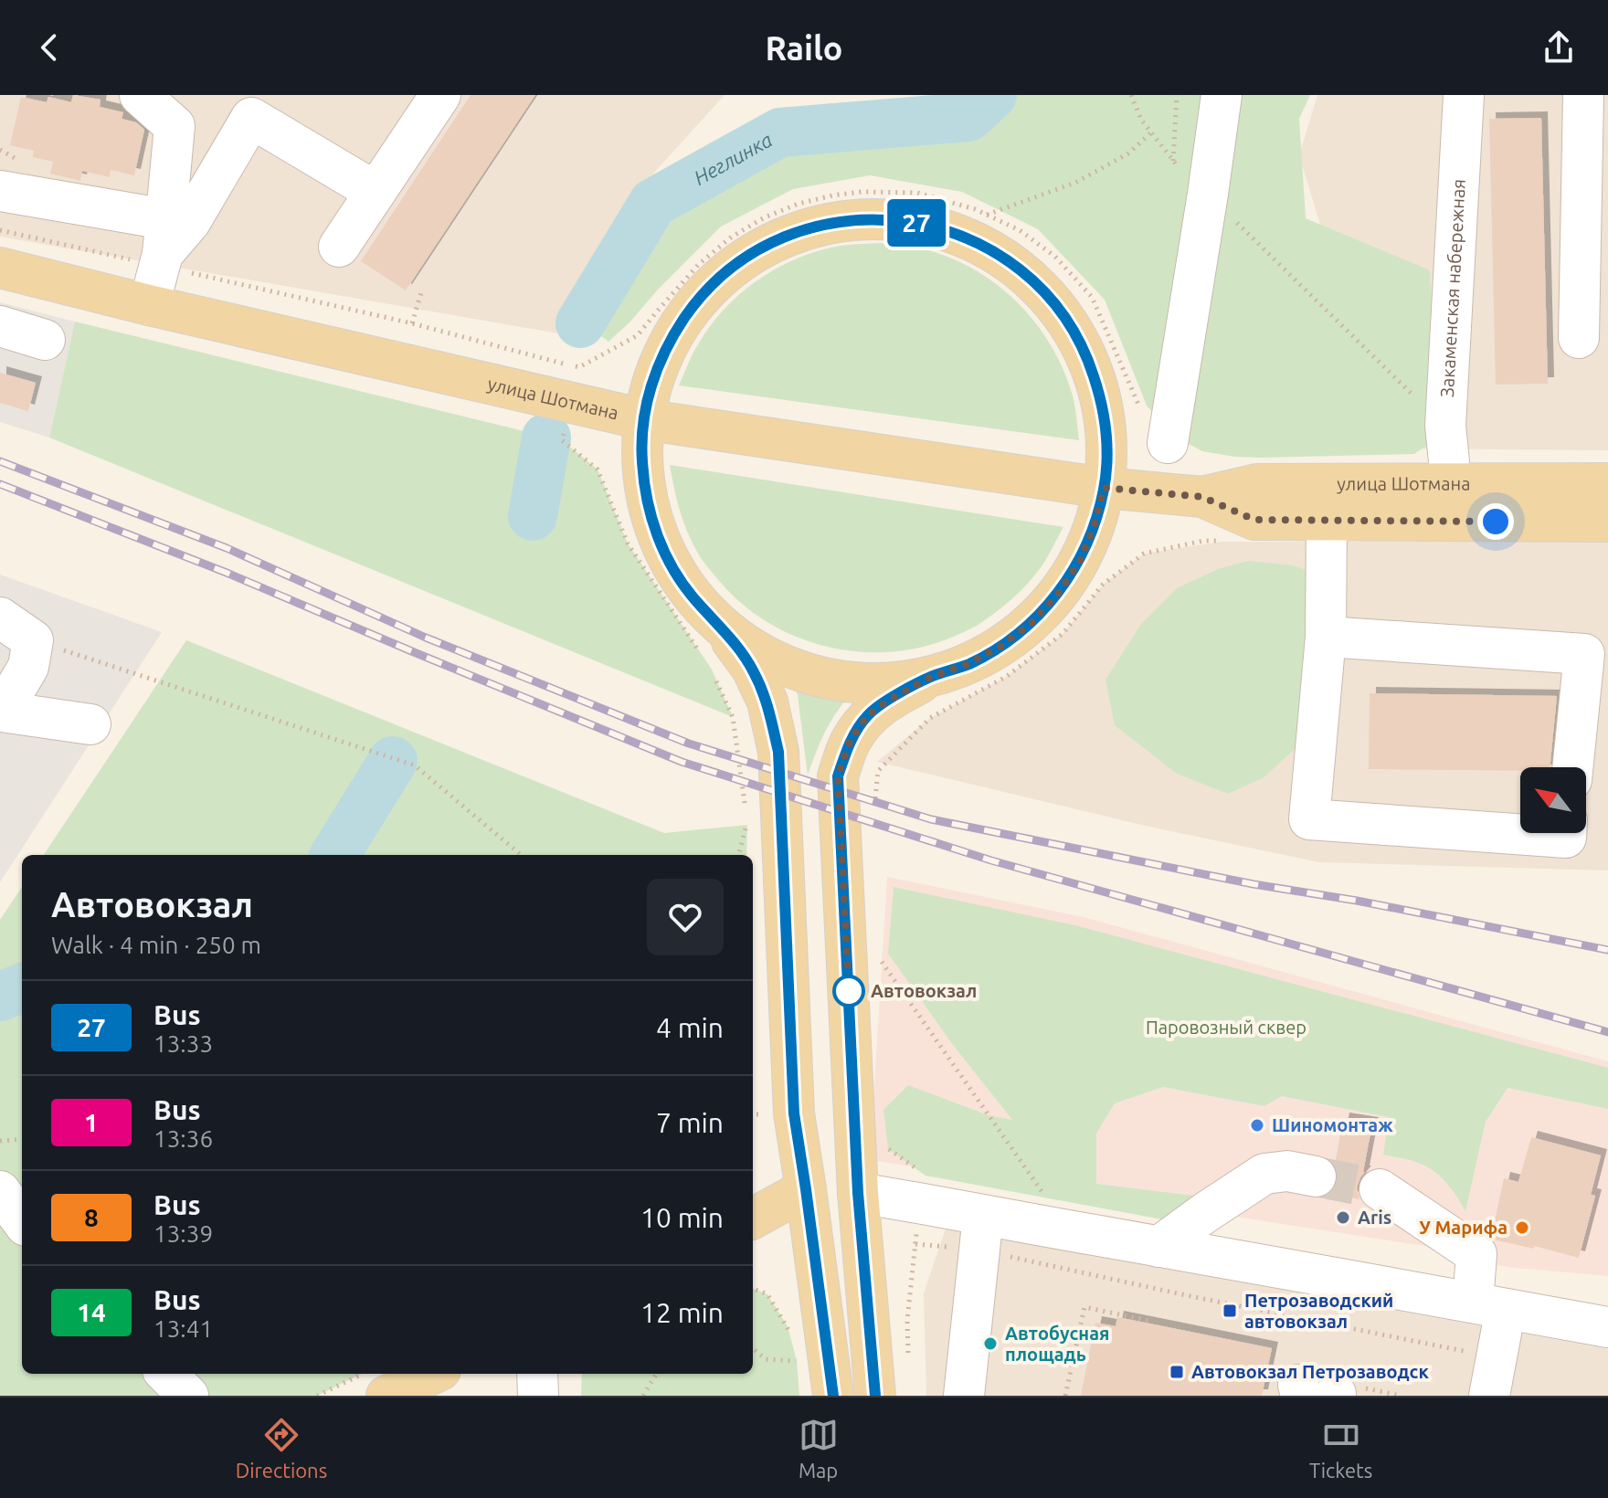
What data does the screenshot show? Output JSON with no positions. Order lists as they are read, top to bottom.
{
  "streets": {
    "main road": ["улица Шотмана"],
    "street": ["Закаменская набережная"]
  },
  "crossings": [
    ["Закаменская набережная", "улица Шотмана"]
  ],
  "water": ["Неглинка"],
  "parks": ["Паровозный сквер"],
  "places": {
    "other": [
      "Автовокзал",
      "Шиномонтаж",
      "Aris",
      "У Марифа",
      "Автобусная площадь"
    ],
    "transit": ["Петрозаводский автовокзал", "Автовокзал Петрозаводск"]
  },
  "lines": ["bus line 27"],
  "north": "top left",
  "page": {
    "header": "Railo",
    "on_map": "27",
    "heading": ["Автовокзал", "Walk · 4 min · 250 m"],
    "list": [
      {
        "mark": "27",
        "name": "Bus",
        "note": "13:33",
        "value": "4 min"
      },
      {
        "mark": "1",
        "name": "Bus",
        "note": "13:36",
        "value": "7 min"
      },
      {
        "mark": "8",
        "name": "Bus",
        "note": "13:39",
        "value": "10 min"
      },
      {
        "mark": "14",
        "name": "Bus",
        "note": "13:41",
        "value": "12 min"
      }
    ],
    "tabs": ["Directions", "Map", "Tickets"]
  }
}
